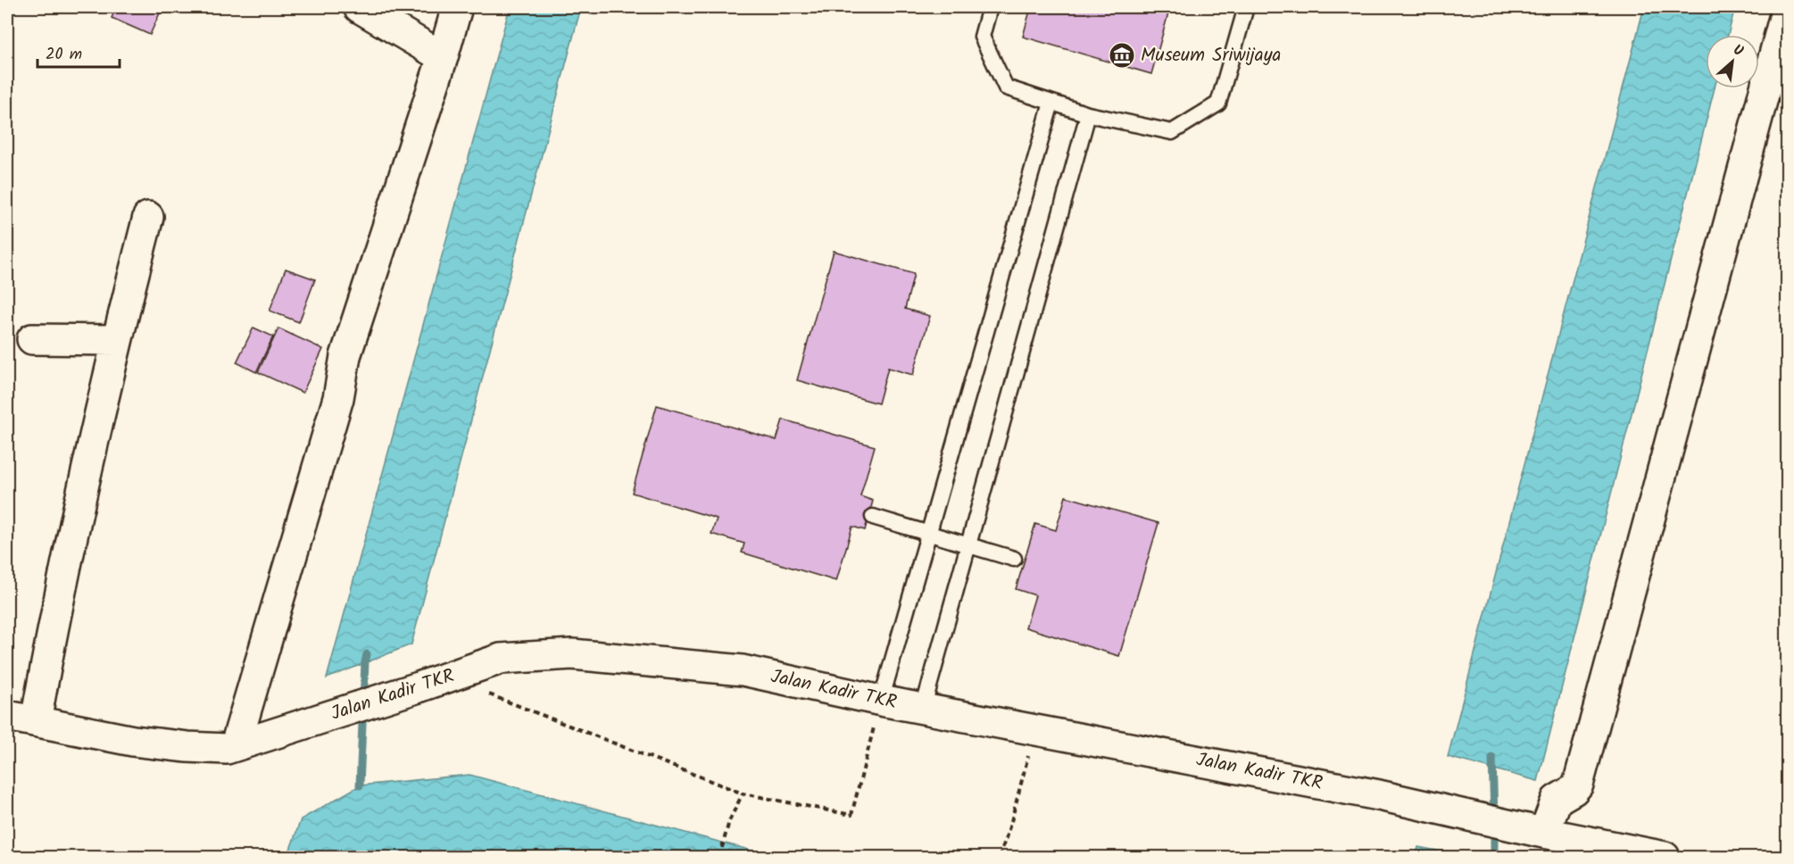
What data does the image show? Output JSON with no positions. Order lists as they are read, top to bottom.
{
  "streets": {
    "street": ["Jalan Kadir TKR"]
  },
  "places": {
    "museum": ["Museum Sriwijaya"]
  },
  "scale_bar": "20 m",
  "north": "top right"
}
